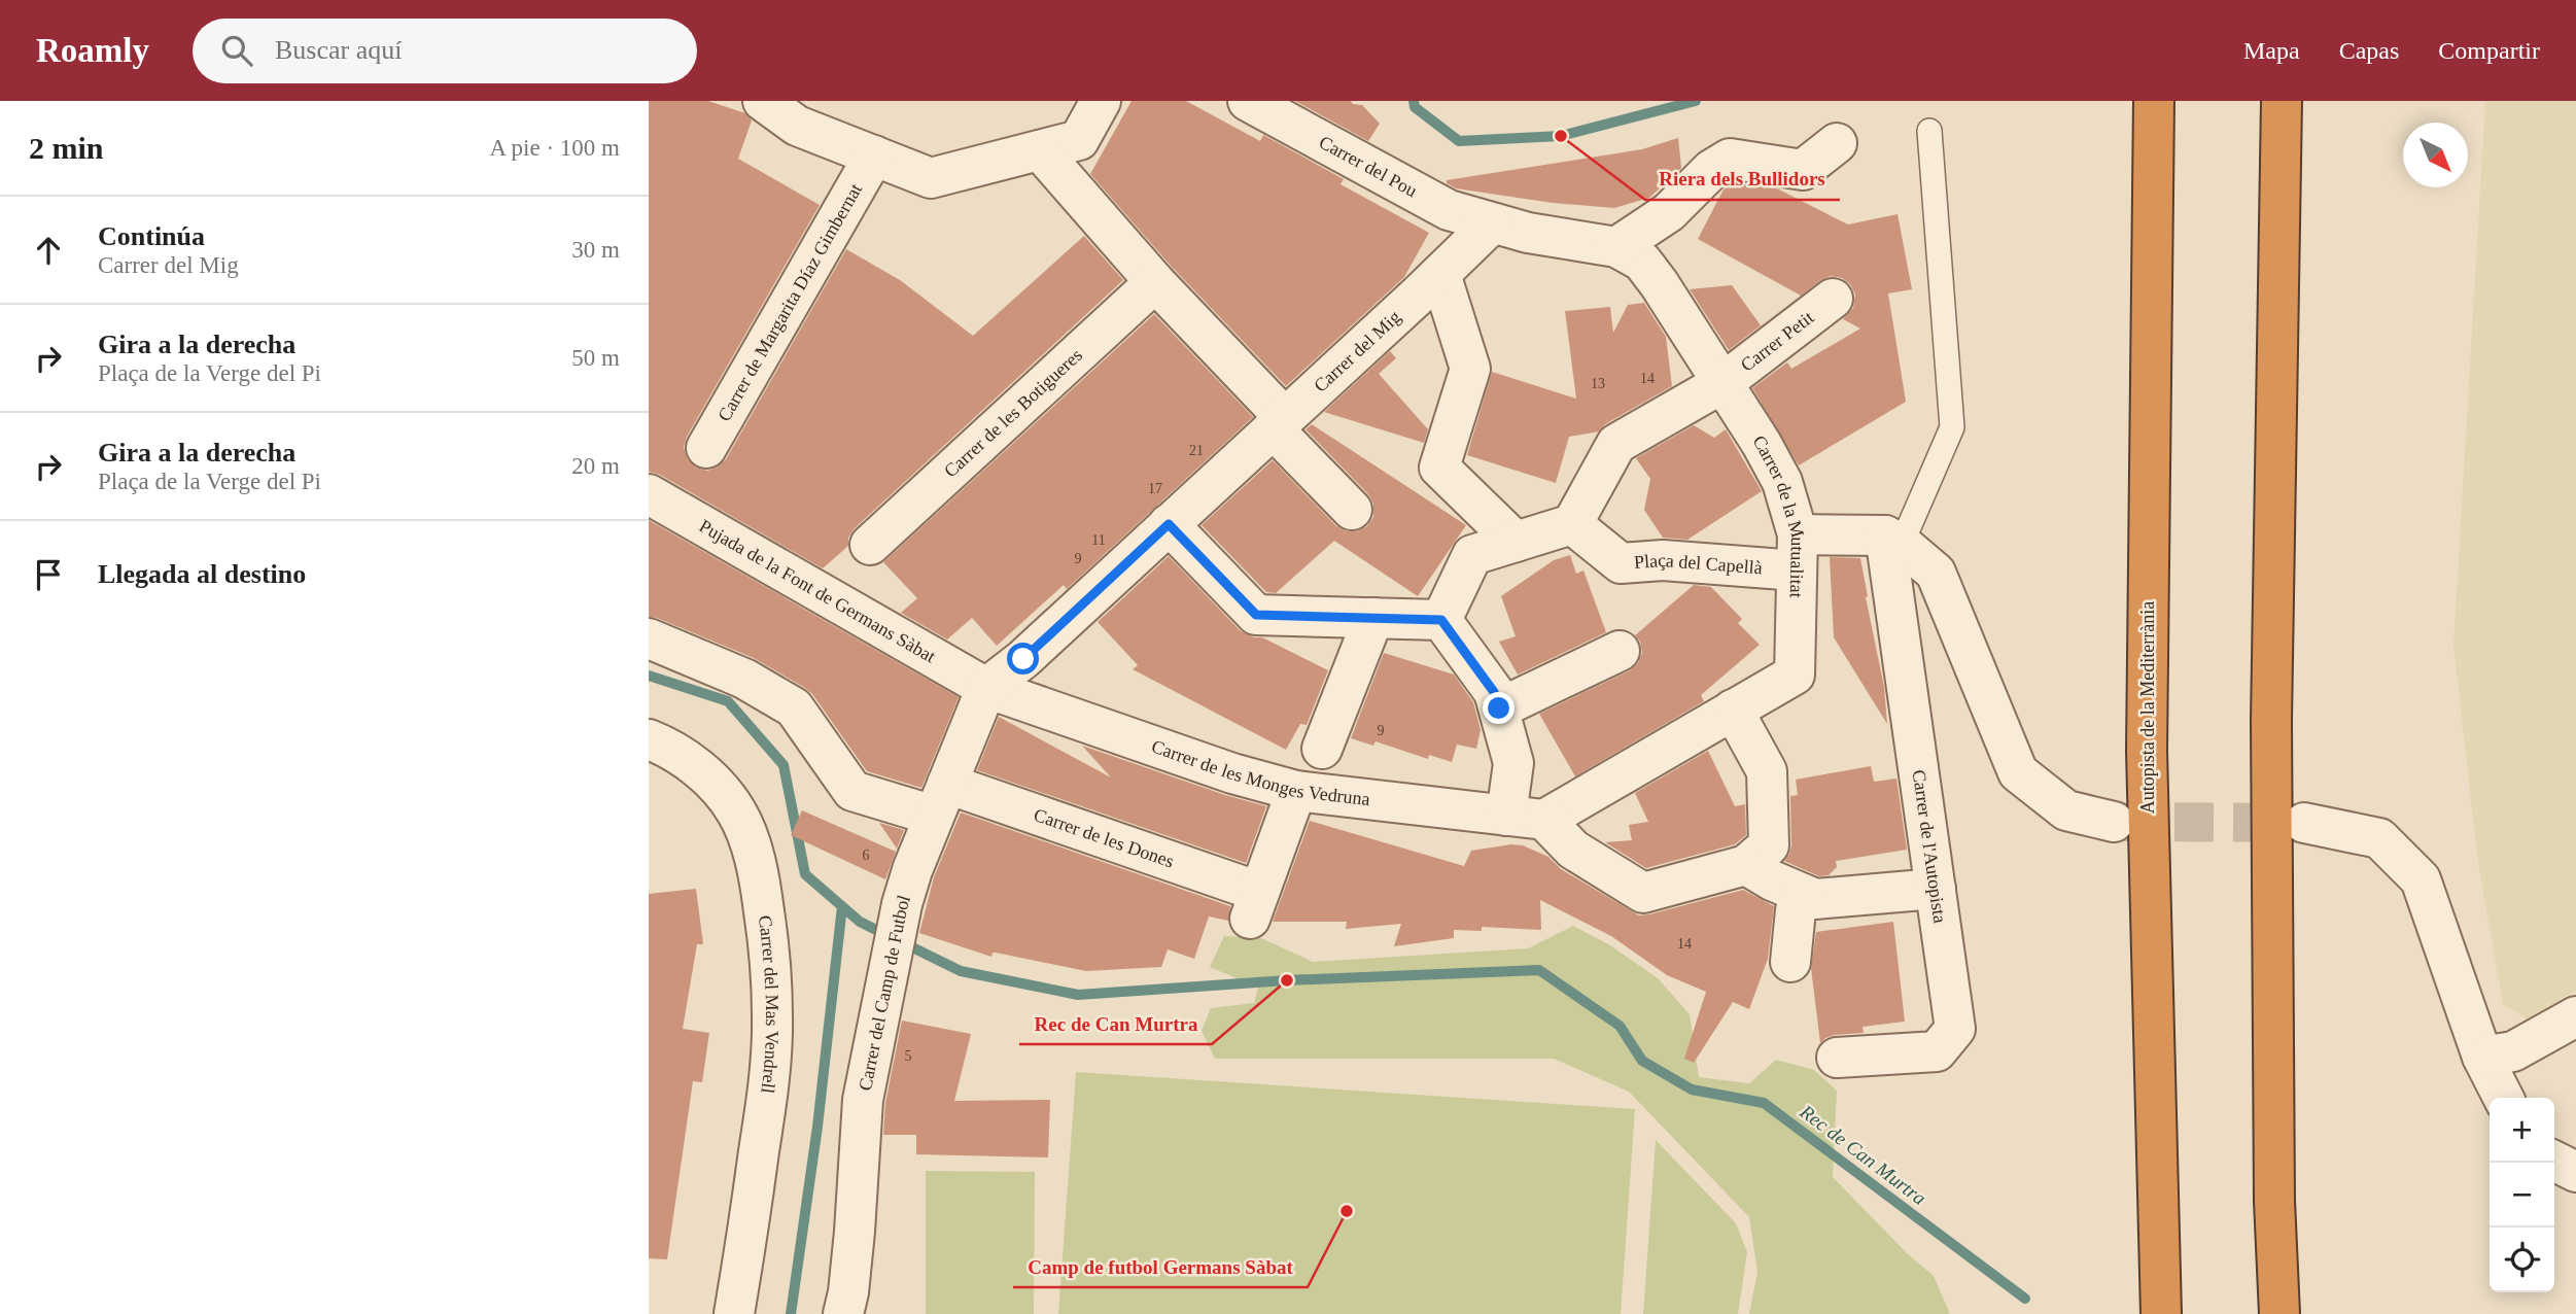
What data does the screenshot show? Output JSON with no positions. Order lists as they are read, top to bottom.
{
  "streets": {
    "highway": ["Autopista de la Mediterrània"],
    "street": [
      "Carrer del Pou",
      "Carrer de Margarita Díaz Gimbernat",
      "Carrer Petit",
      "Carrer del Mig",
      "Carrer de les Botigueres",
      "Carrer de la Mutualitat",
      "Plaça del Capellà",
      "Pujada de la Font de Germans Sàbat",
      "Carrer de les Monges Vedruna",
      "Carrer de les Dones",
      "Carrer de l'Autopista",
      "Carrer del Camp de Futbol",
      "Carrer del Mas Vendrell"
    ]
  },
  "crossings": [
    ["Carrer del Pou", "Carrer del Mig"],
    ["Carrer del Pou", "Carrer de la Mutualitat"],
    ["Carrer Petit", "Carrer de la Mutualitat"],
    ["Carrer del Mig", "Carrer de la Mutualitat"],
    ["Carrer del Mig", "Pujada de la Font de Germans Sàbat"],
    ["Carrer del Mig", "Carrer de les Monges Vedruna"],
    ["Carrer del Mig", "Carrer del Camp de Futbol"],
    ["Carrer de la Mutualitat", "Plaça del Capellà"],
    ["Carrer de la Mutualitat", "Carrer de les Monges Vedruna"],
    ["Pujada de la Font de Germans Sàbat", "Carrer de les Monges Vedruna"],
    ["Pujada de la Font de Germans Sàbat", "Carrer del Camp de Futbol"],
    ["Carrer de les Monges Vedruna", "Carrer de les Dones"],
    ["Carrer de les Monges Vedruna", "Carrer del Camp de Futbol"],
    ["Carrer de les Dones", "Carrer del Camp de Futbol"]
  ],
  "water": ["Rec de Can Murtra"],
  "places": ["Riera dels Bullidors", "Rec de Can Murtra", "Camp de futbol Germans Sàbat"],
  "house_numbers": [
    "14",
    "13",
    "21",
    "17",
    "11",
    "9",
    "9",
    "6",
    "14",
    "5"
  ],
  "north": "bottom right",
  "page": {
    "header": "Roamly",
    "search": "Buscar aquí",
    "nav": ["Mapa", "Capas", "Compartir"],
    "heading": ["2 min", "A pie · 100 m"],
    "list": [
      ["Continúa", "Carrer del Mig", "30 m"],
      ["Gira a la derecha", "Plaça de la Verge del Pi", "50 m"],
      ["Gira a la derecha", "Plaça de la Verge del Pi", "20 m"],
      "Llegada al destino"
    ],
    "map_buttons": ["+", "−"]
  }
}
